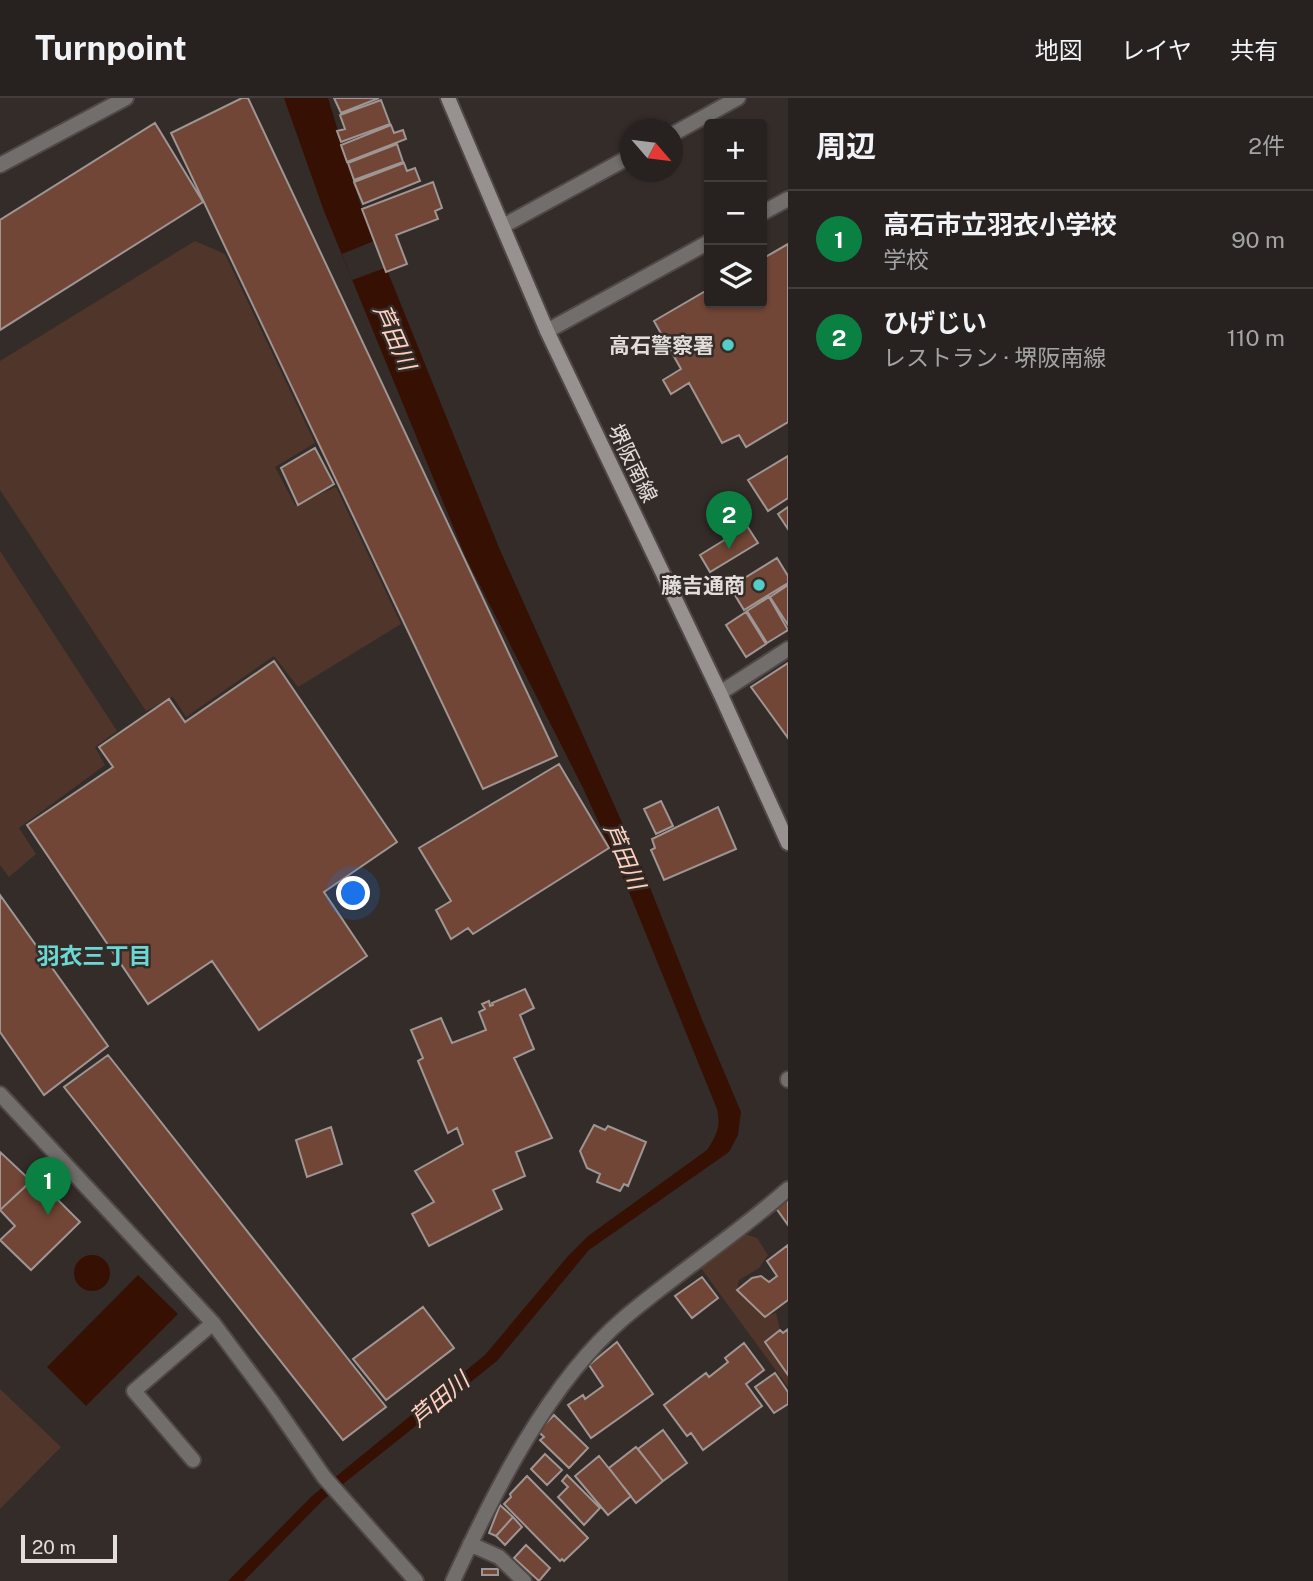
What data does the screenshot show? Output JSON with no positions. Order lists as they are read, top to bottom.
{
  "streets": {
    "main road": ["堺阪南線"]
  },
  "districts": ["羽衣三丁目"],
  "water": ["芦田川"],
  "places": ["高石警察署", "藤吉通商"],
  "scale_bar": "20 m",
  "north": "bottom right",
  "page": {
    "header": "Turnpoint",
    "nav": ["地図", "レイヤ", "共有"],
    "heading": ["周辺", "2件"],
    "map_buttons": ["+", "−"],
    "list": [
      {
        "mark": "1",
        "name": "高石市立羽衣小学校",
        "note": "学校",
        "value": "90 m"
      },
      {
        "mark": "2",
        "name": "ひげじい",
        "note": "レストラン · 堺阪南線",
        "value": "110 m"
      }
    ],
    "pins": ["2", "1"],
    "scale": "20 m"
  }
}
